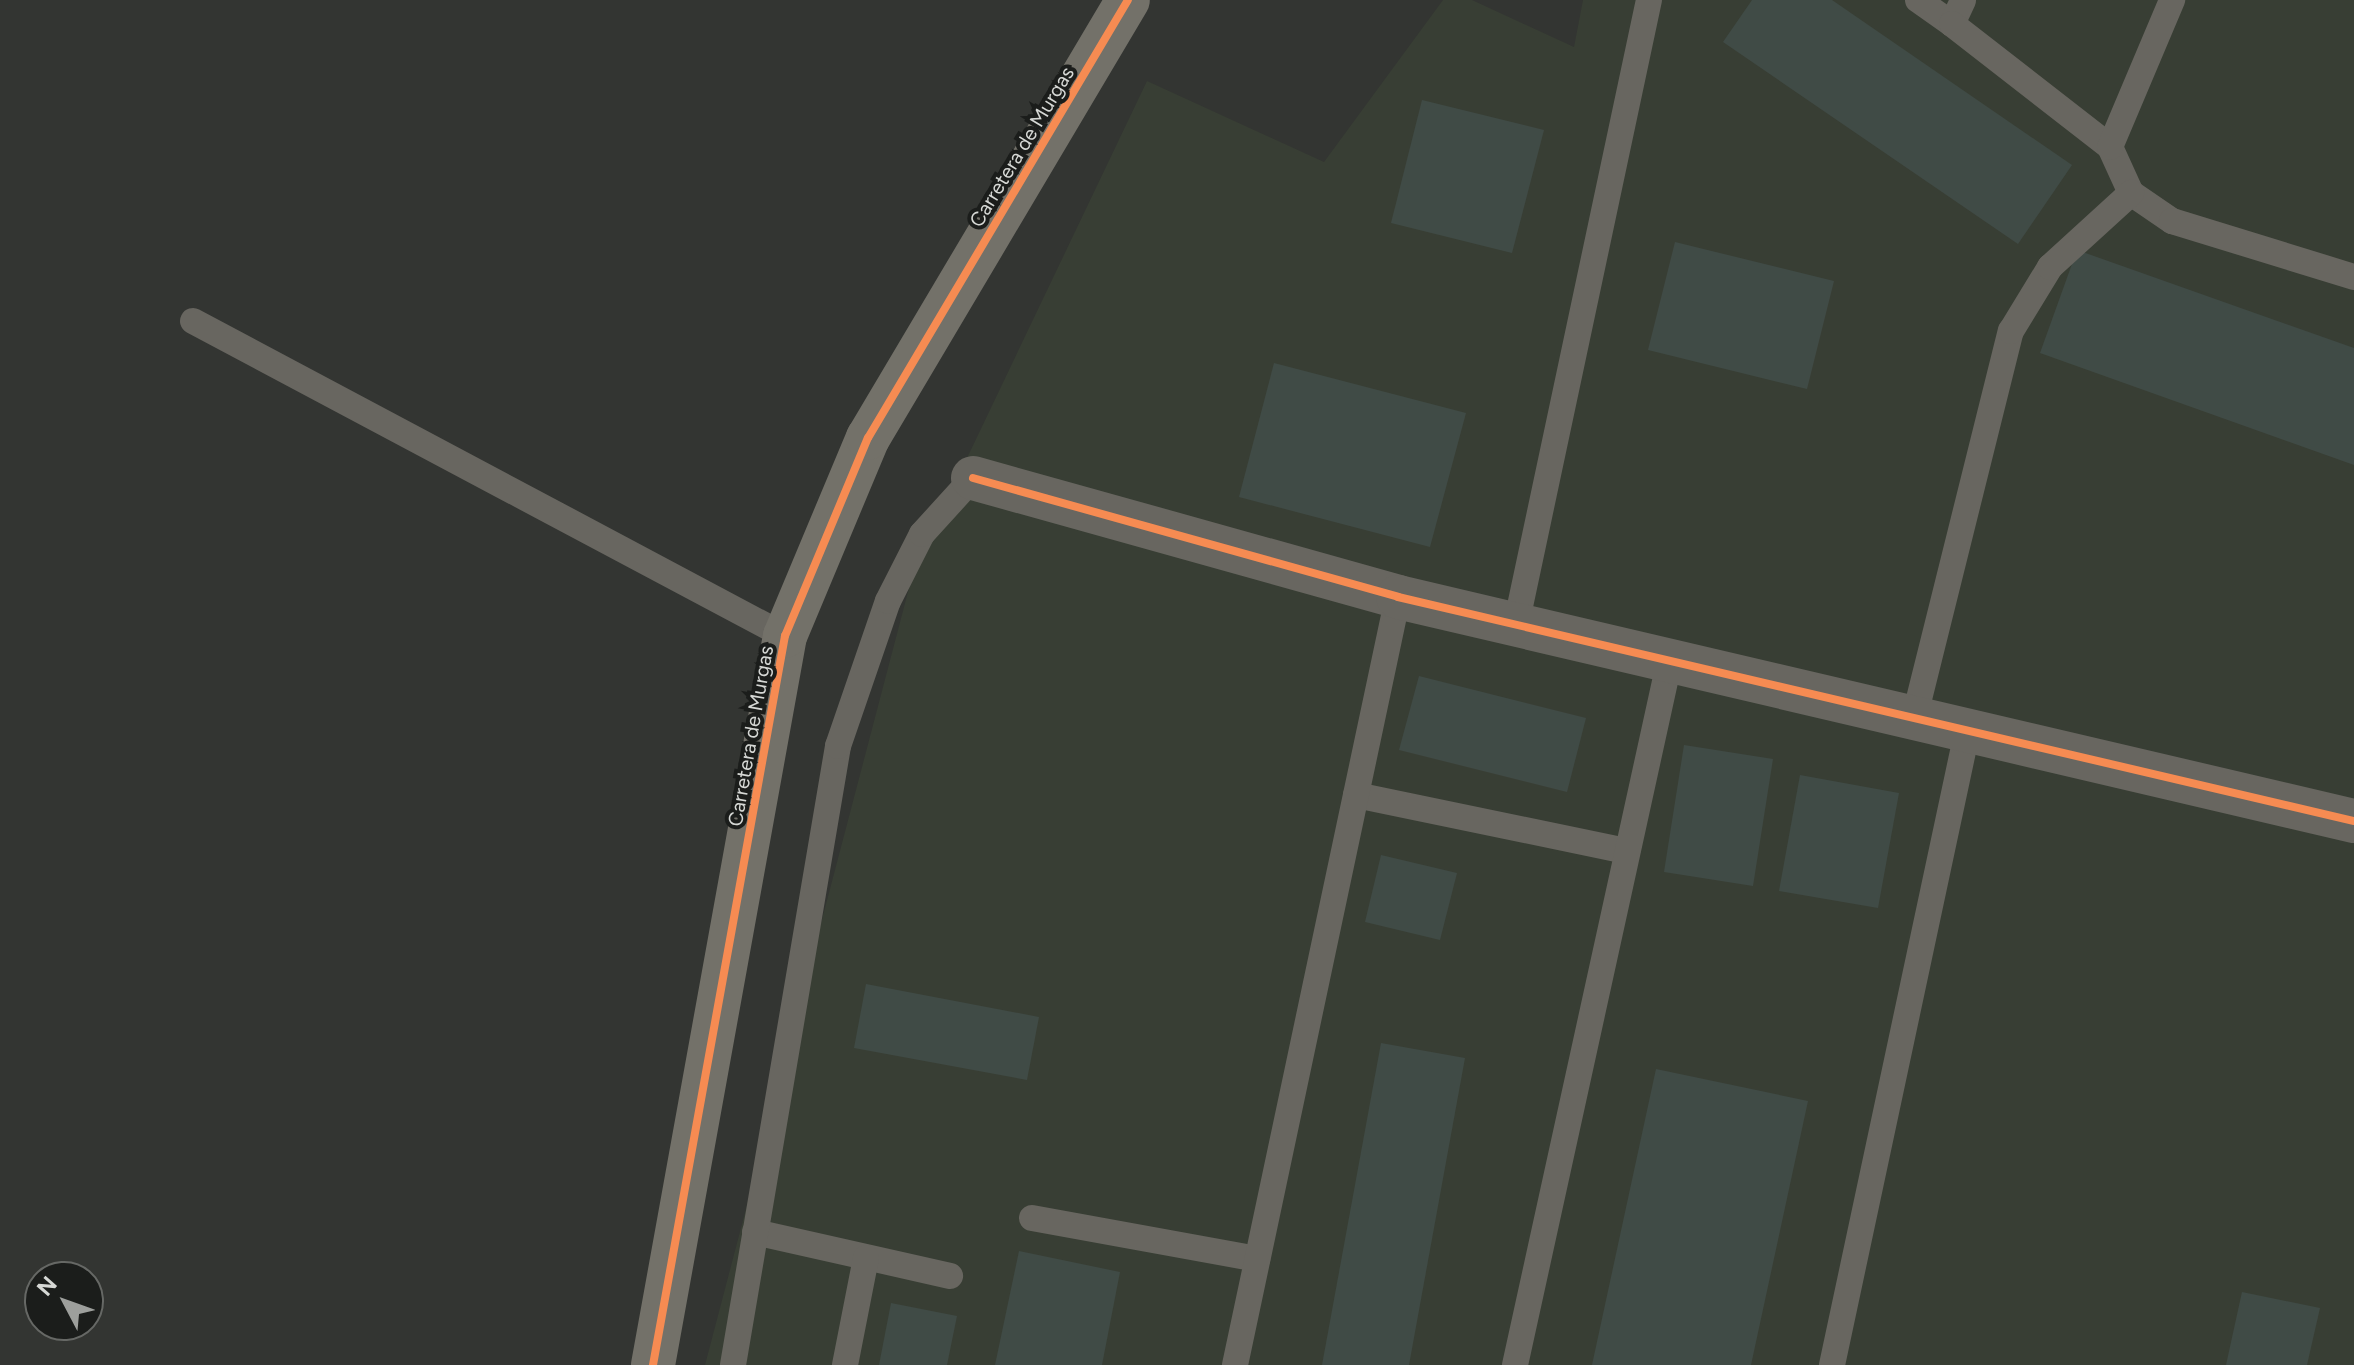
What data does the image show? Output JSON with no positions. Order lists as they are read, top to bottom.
{
  "streets": {
    "street": ["Carretera de Murgas"]
  },
  "north": "top left"
}
